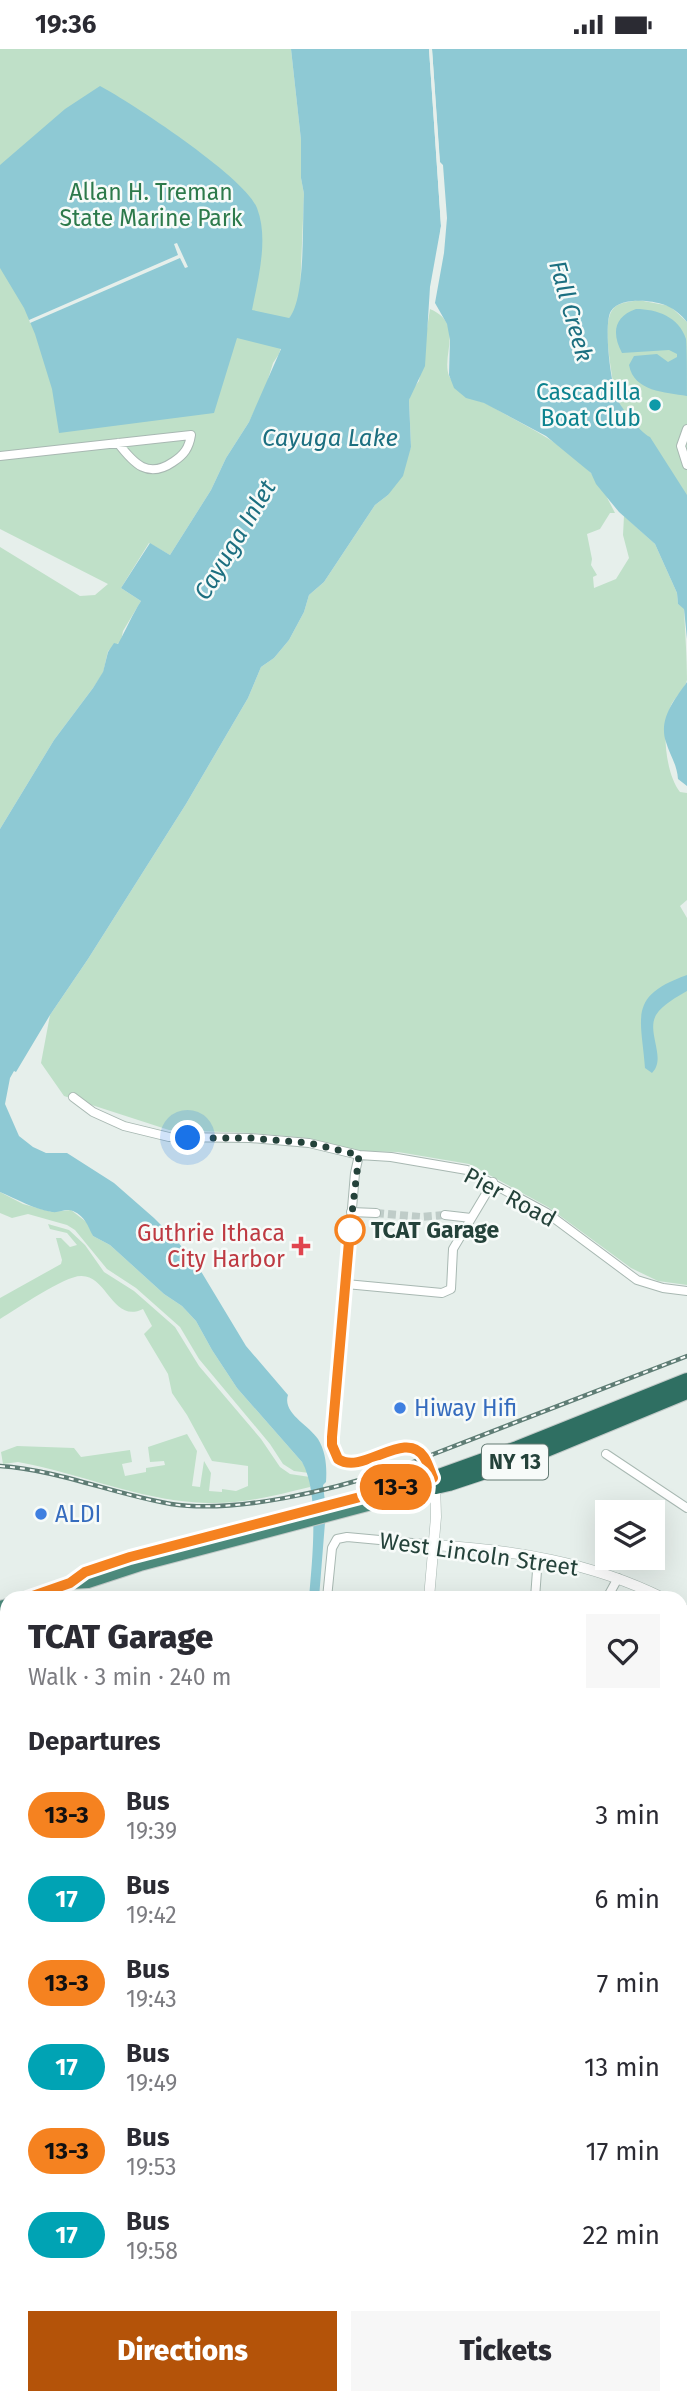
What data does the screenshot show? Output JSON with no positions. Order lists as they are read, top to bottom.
{
  "streets": {
    "highway": ["NY 13"],
    "street": ["Pier Road", "West Lincoln Street"]
  },
  "water": ["Fall Creek", "Cayuga Lake", "Cayuga Inlet"],
  "parks": ["Allan H. Treman State Marine Park"],
  "places": {
    "other": [
      "Cascadilla Boat Club",
      "TCAT Garage",
      "Hiway Hifi",
      "ALDI"
    ],
    "health": ["Guthrie Ithaca City Harbor"]
  },
  "lines": ["bus line 13-3"],
  "page": {
    "status": "19:36",
    "on_map": "13-3",
    "heading": [
      ["TCAT Garage", "Walk · 3 min · 240 m"],
      "Departures"
    ],
    "list": [
      {
        "mark": "13-3",
        "name": "Bus",
        "note": "19:39",
        "value": "3 min"
      },
      {
        "mark": "17",
        "name": "Bus",
        "note": "19:42",
        "value": "6 min"
      },
      {
        "mark": "13-3",
        "name": "Bus",
        "note": "19:43",
        "value": "7 min"
      },
      {
        "mark": "17",
        "name": "Bus",
        "note": "19:49",
        "value": "13 min"
      },
      {
        "mark": "13-3",
        "name": "Bus",
        "note": "19:53",
        "value": "17 min"
      },
      {
        "mark": "17",
        "name": "Bus",
        "note": "19:58",
        "value": "22 min"
      }
    ],
    "buttons": ["Directions", "Tickets"]
  }
}
